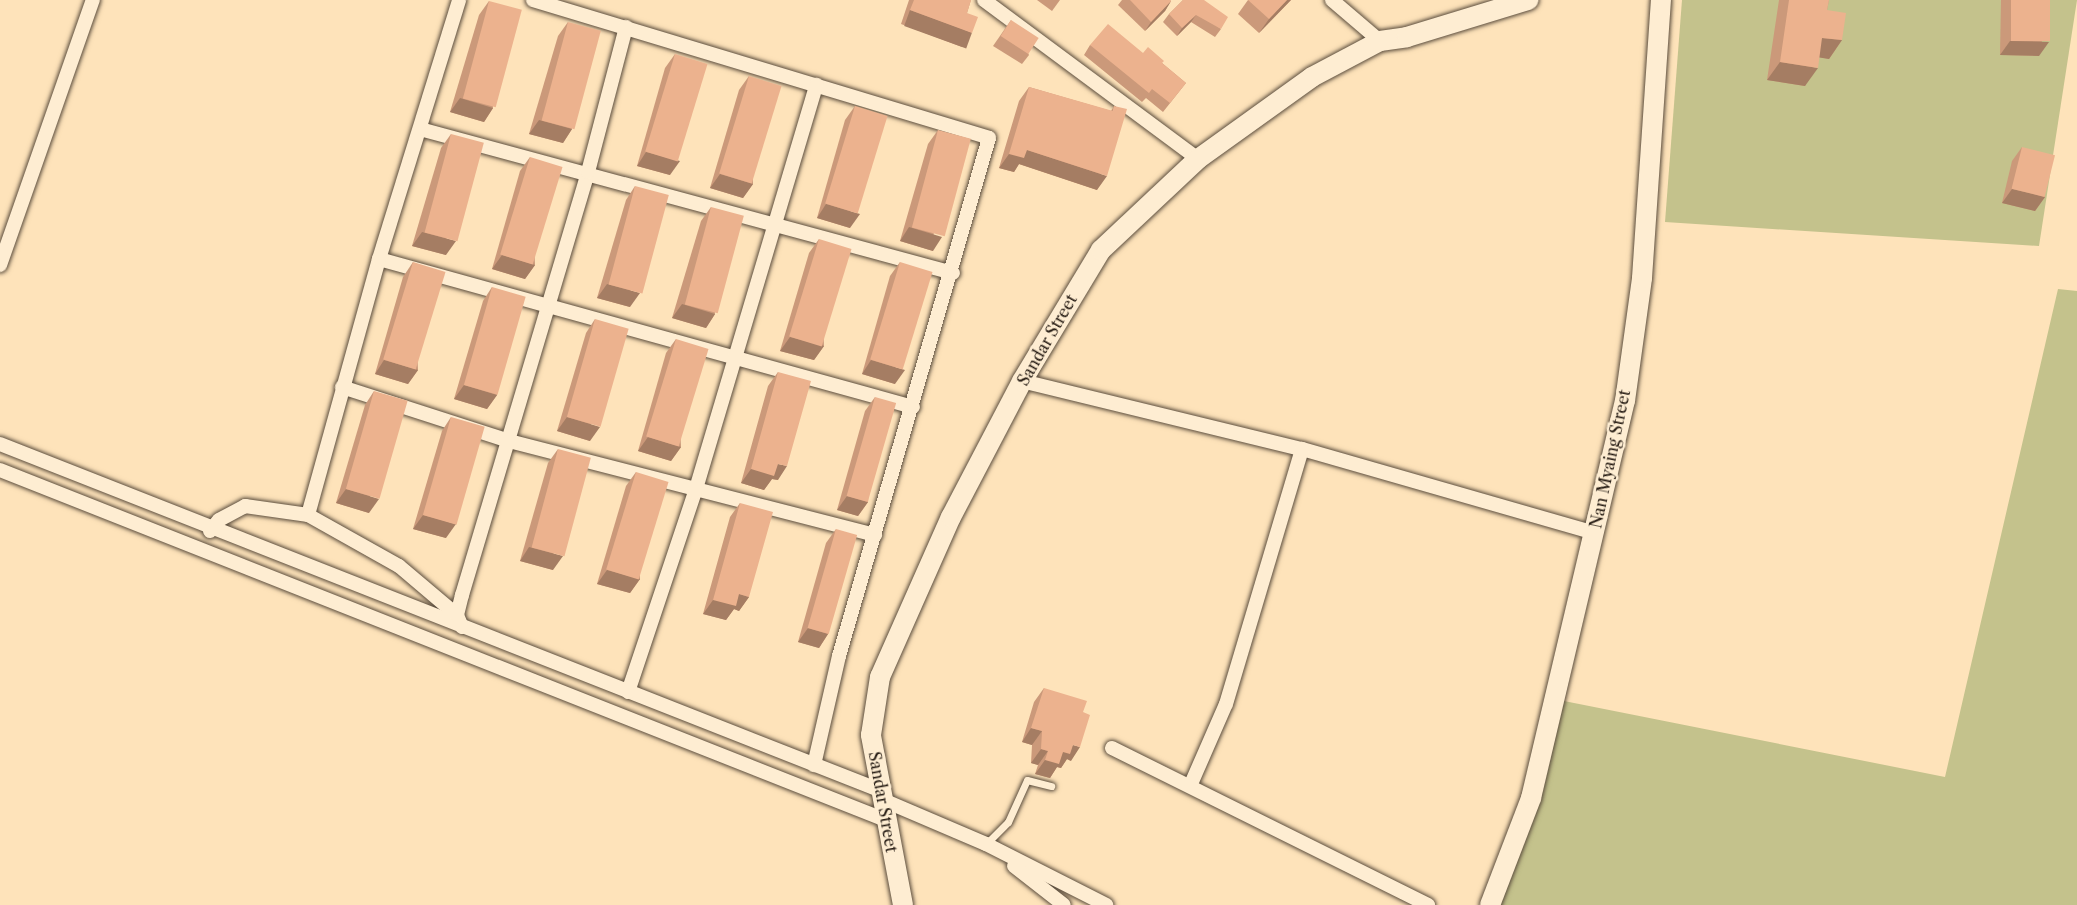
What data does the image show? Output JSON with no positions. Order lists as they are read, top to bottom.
{
  "streets": {
    "street": ["Sandar Street", "Nan Myaing Street"]
  }
}
